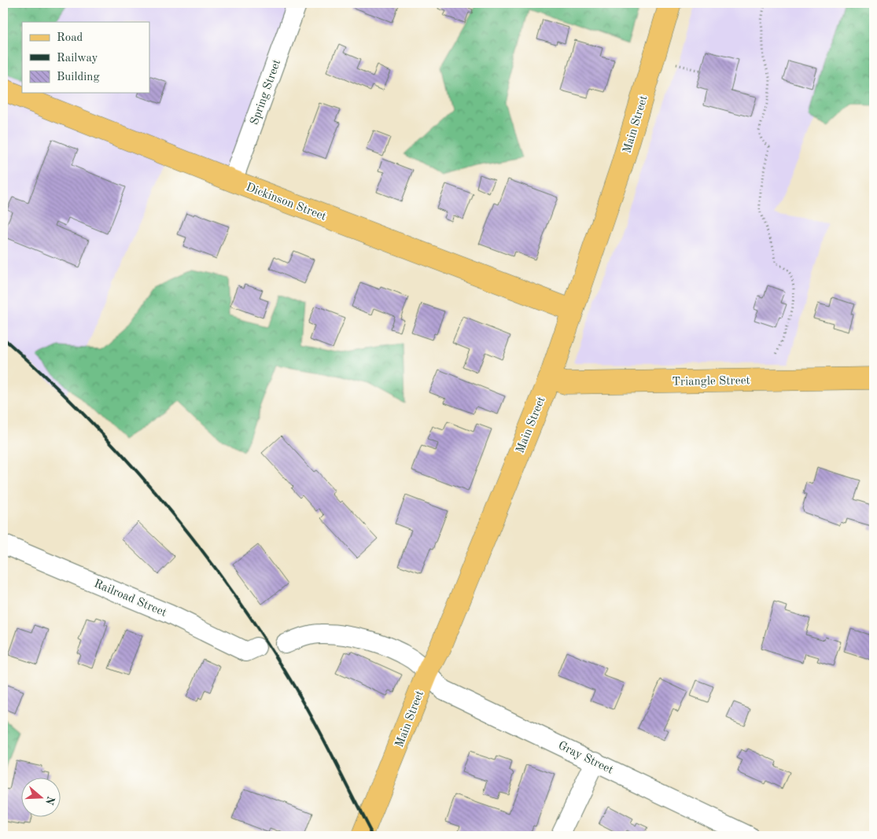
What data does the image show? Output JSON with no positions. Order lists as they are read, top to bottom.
{
  "streets": {
    "main road": ["Main Street", "Dickinson Street", "Triangle Street"],
    "street": ["Spring Street", "Railroad Street", "Gray Street"]
  },
  "crossings": [
    ["Spring Street", "Dickinson Street"],
    ["Main Street", "Dickinson Street"],
    ["Main Street", "Triangle Street"],
    ["Main Street", "Gray Street"]
  ],
  "legend": ["Road", "Railway", "Building"],
  "north": "right"
}
